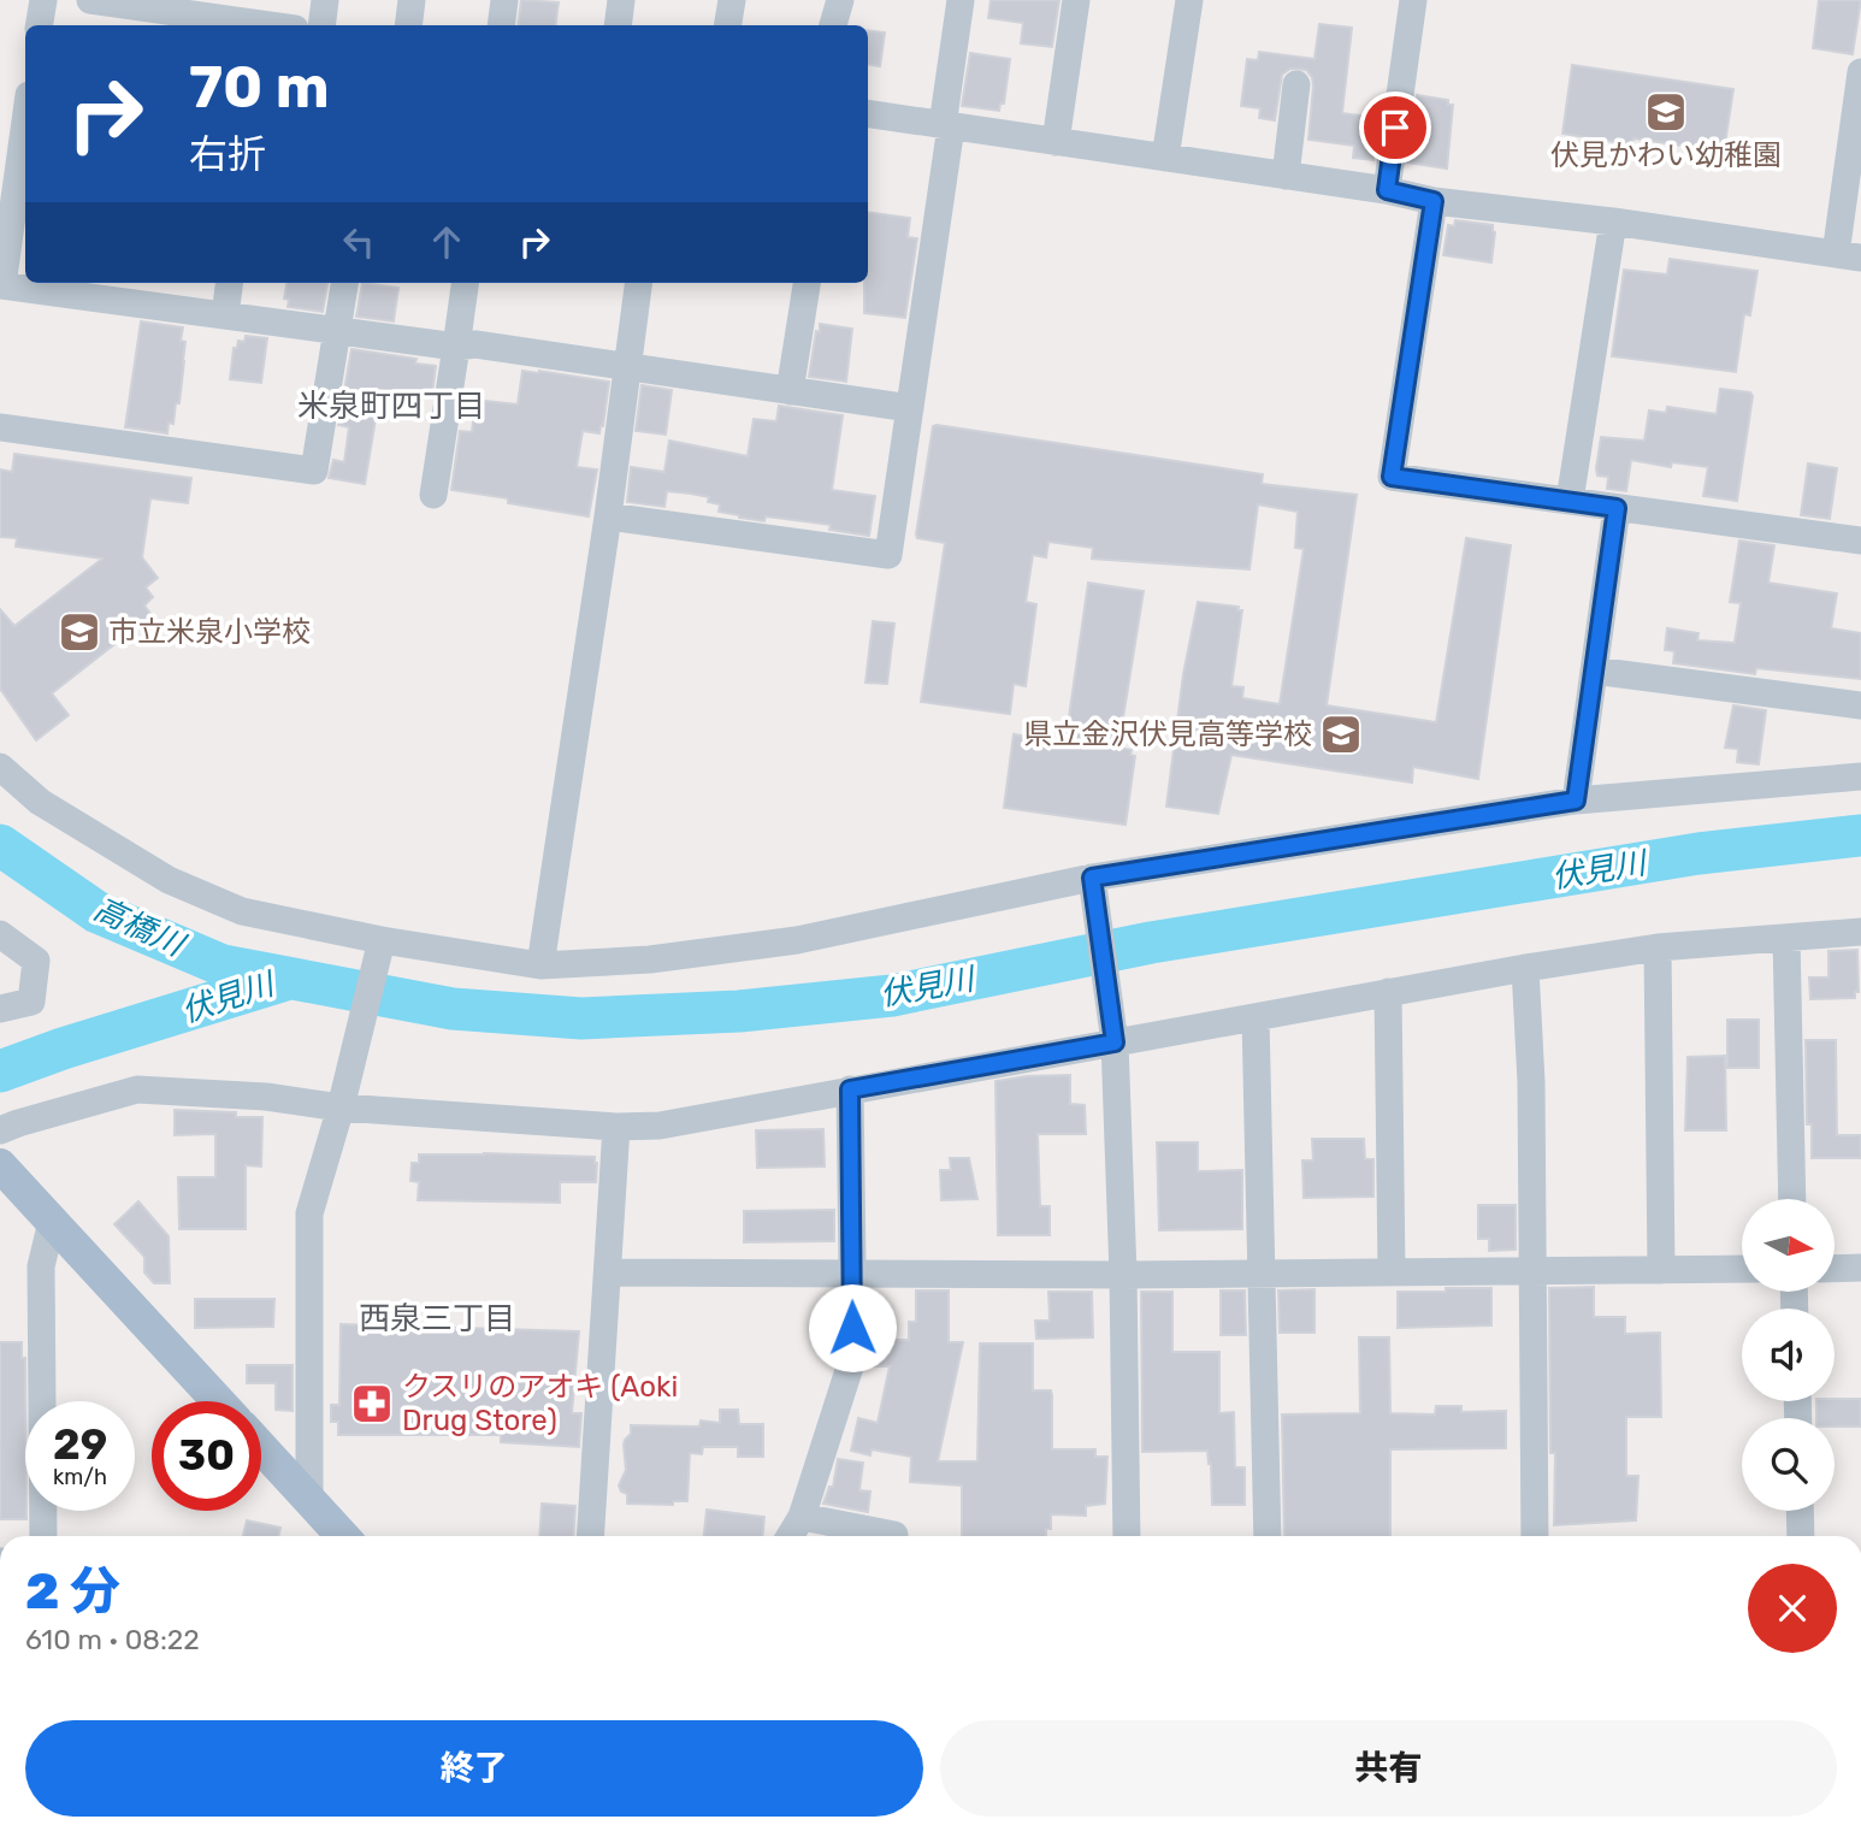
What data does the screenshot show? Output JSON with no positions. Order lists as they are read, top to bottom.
{
  "districts": ["米泉町四丁目", "西泉三丁目"],
  "water": ["伏見川", "高橋川"],
  "places": {
    "school or university": ["伏見かわい幼稚園", "市立米泉小学校", "県立金沢伏見高等学校"],
    "pharmacy": ["クスリのアオキ (Aoki Drug Store)"]
  },
  "north": "right",
  "page": {
    "turn": ["70 m", "右折"],
    "speed": "29 km/h",
    "limit": "30",
    "heading": ["2 分", "610 m · 08:22"],
    "buttons": ["終了", "共有"]
  }
}
